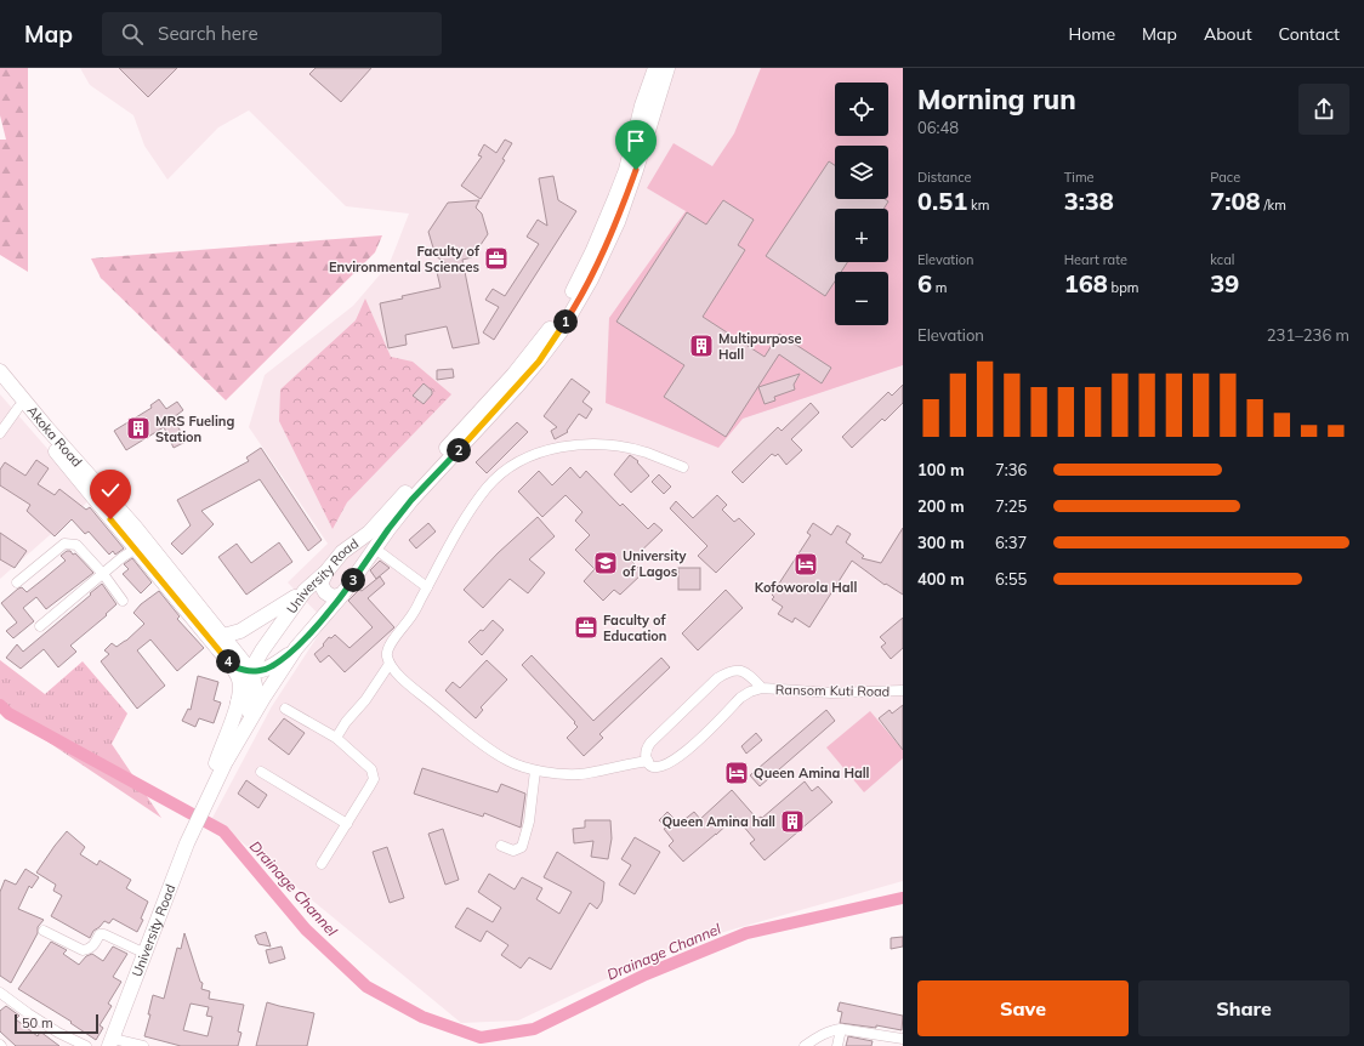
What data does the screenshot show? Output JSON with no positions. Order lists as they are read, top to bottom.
{
  "streets": {
    "main road": ["Akoka Road", "University Road"],
    "street": ["Ransom Kuti Road"]
  },
  "crossings": [
    ["Akoka Road", "University Road"]
  ],
  "water": ["Drainage Channel"],
  "places": {
    "office": ["Faculty of Environmental Sciences", "Faculty of Education"],
    "building": ["Multipurpose Hall", "MRS Fueling Station", "Queen Amina hall"],
    "school or university": ["University of Lagos"],
    "hotel": ["Kofoworola Hall", "Queen Amina Hall"]
  },
  "scale_bar": "50 m",
  "page": {
    "header": "Map",
    "search": "Search here",
    "nav": [
      "Home",
      "Map",
      "About",
      "Contact"
    ],
    "heading": ["Morning run", "06:48"],
    "map_buttons": ["+", "−"],
    "stats": [
      ["Distance", "0.51 km"],
      ["Time", "3:38"],
      ["Pace", "7:08 /km"],
      ["Elevation", "6 m"],
      ["Heart rate", "168 bpm"],
      ["kcal", "39"]
    ],
    "pins": [
      "1",
      "2",
      "3",
      "4"
    ],
    "chart": ["Elevation", "231–236 m"],
    "list": [
      {
        "name": "100 m",
        "note": "7:36"
      },
      {
        "name": "200 m",
        "note": "7:25"
      },
      {
        "name": "300 m",
        "note": "6:37"
      },
      {
        "name": "400 m",
        "note": "6:55"
      }
    ],
    "buttons": ["Save", "Share"],
    "scale": "50 m"
  }
}
